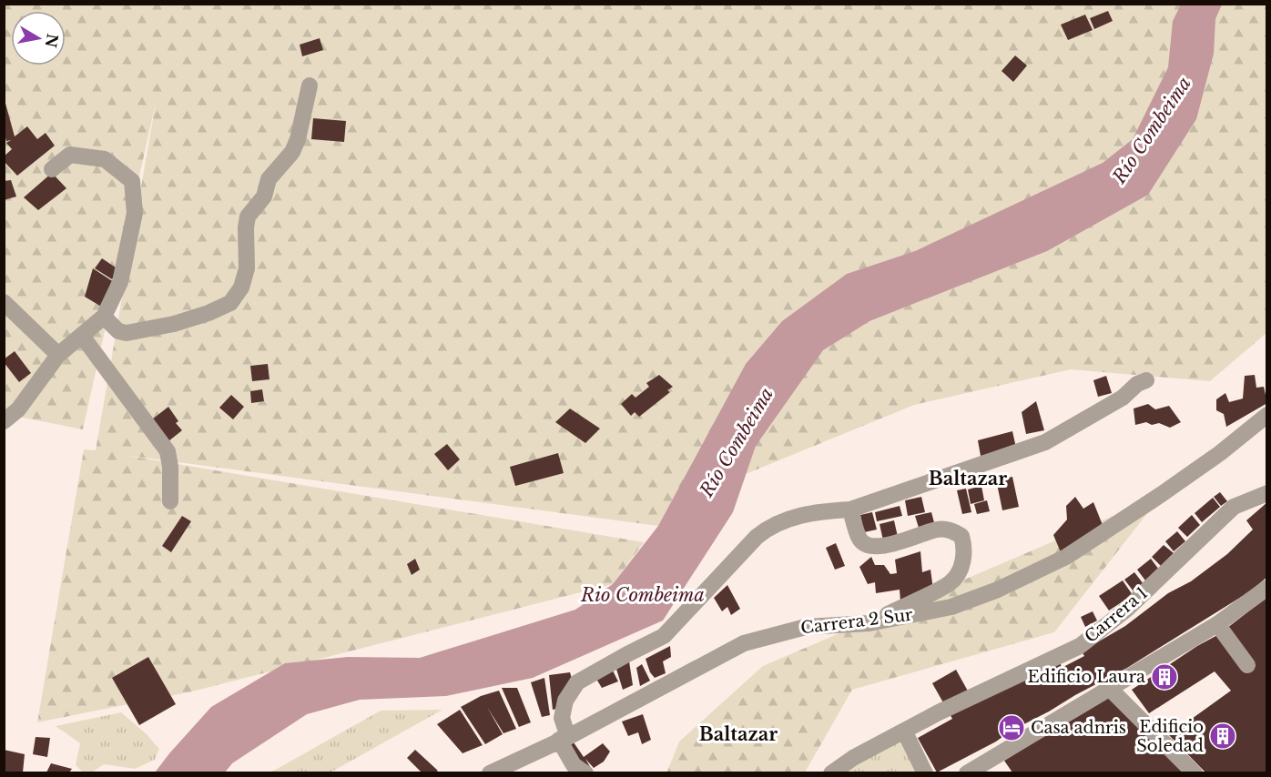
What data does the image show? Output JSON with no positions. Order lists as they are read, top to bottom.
{
  "streets": {
    "street": ["Carrera 1", "Carrera 2 Sur"]
  },
  "districts": ["Baltazar", "Baltazar"],
  "water": ["Río Combeima", "Rio Combeima"],
  "places": {
    "building": ["Edificio Laura", "Edificio Soledad"],
    "hotel": ["Casa adnris"]
  },
  "north": "right"
}
